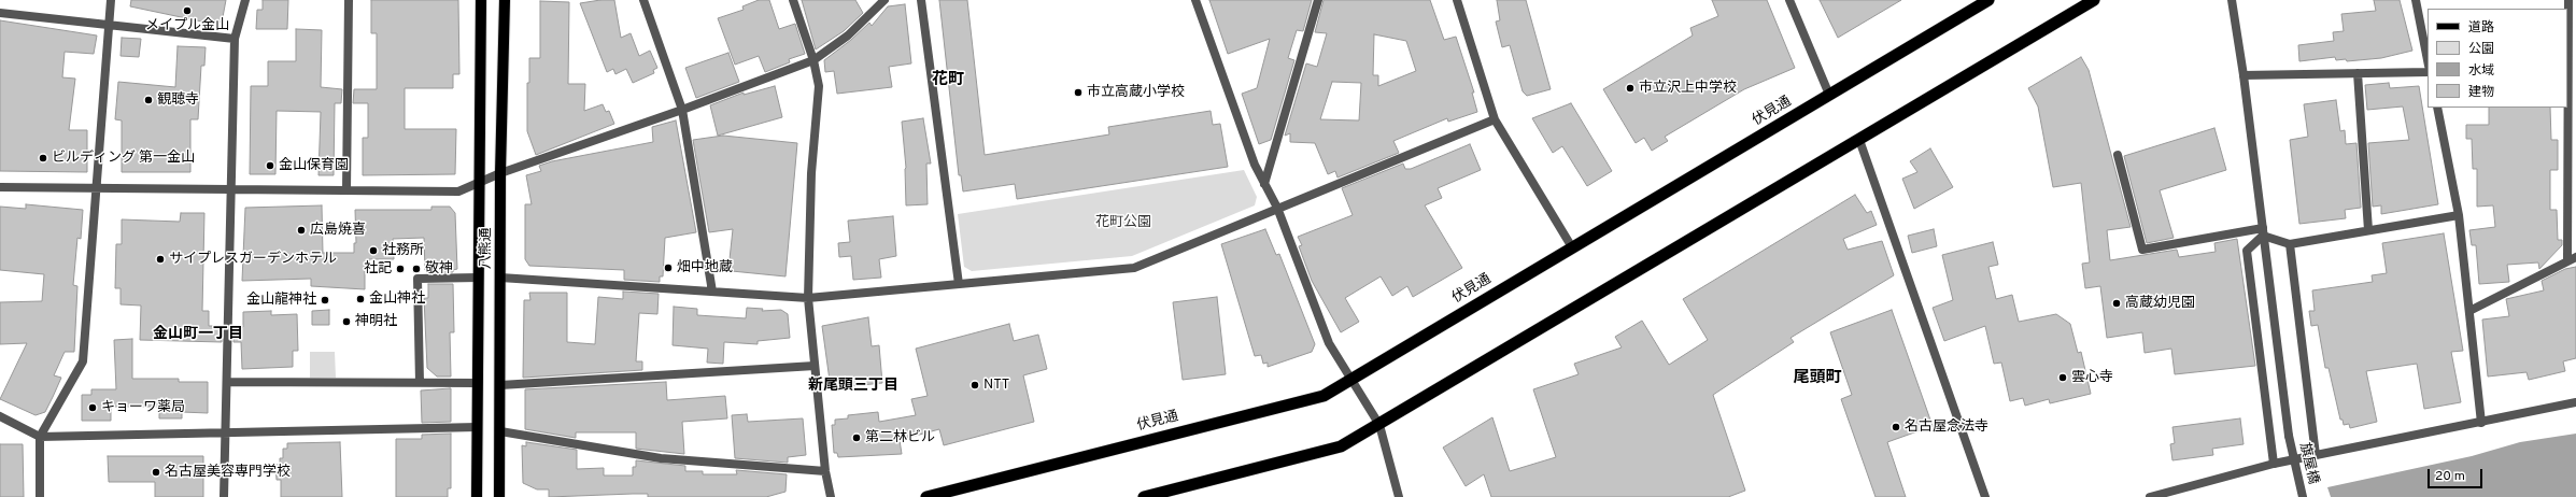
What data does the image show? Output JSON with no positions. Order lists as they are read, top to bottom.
{
  "streets": {
    "highway": ["伏見通"],
    "main road": ["八熊通"],
    "street": ["旗屋橋"]
  },
  "districts": [
    "花町",
    "金山町一丁目",
    "尾頭町",
    "新尾頭三丁目"
  ],
  "parks": ["花町公園"],
  "places": [
    "メイプル金山",
    "市立沢上中学校",
    "市立高蔵小学校",
    "観聴寺",
    "ビルディング 第一金山",
    "金山保育園",
    "広島焼喜",
    "社務所",
    "サイプレスガーデンホテル",
    "畑中地蔵",
    "社記",
    "敬神",
    "金山神社",
    "金山龍神社",
    "高蔵幼児園",
    "神明社",
    "雲心寺",
    "NTT",
    "キョーワ薬局",
    "名古屋念法寺",
    "第二林ビル",
    "名古屋美容専門学校"
  ],
  "legend": [
    "道路",
    "公園",
    "水域",
    "建物"
  ],
  "scale_bar": "20 m"
}
